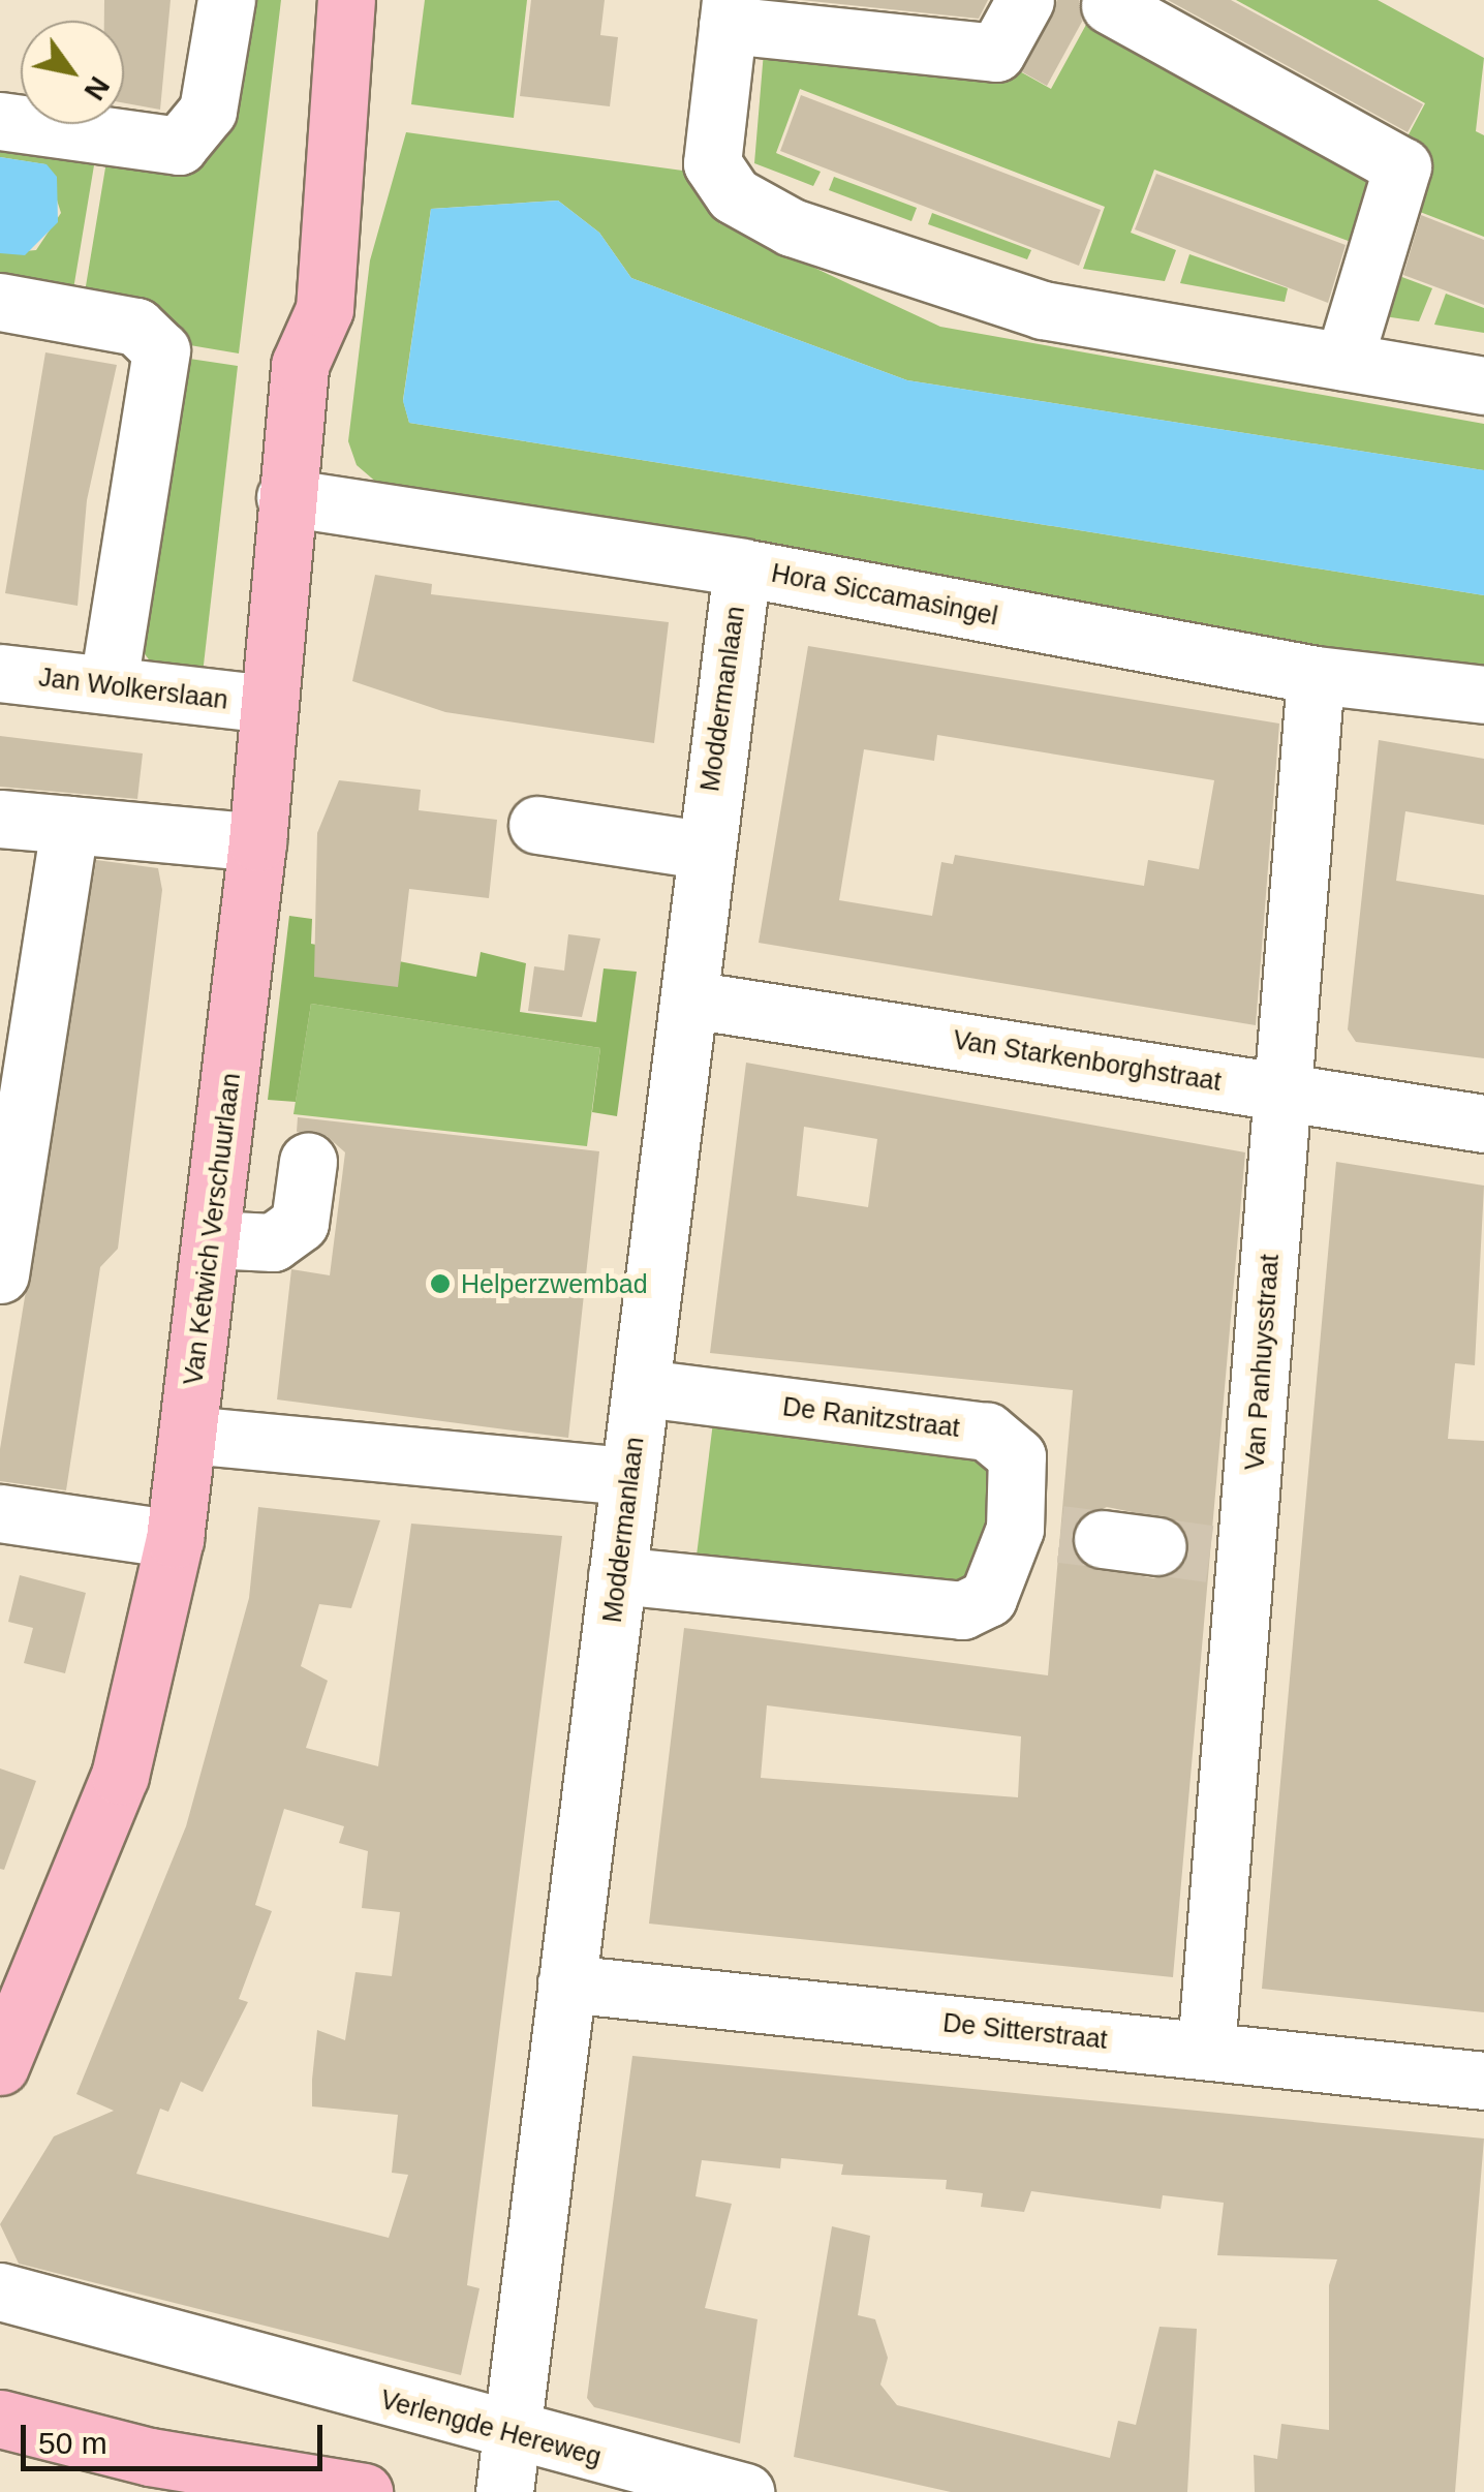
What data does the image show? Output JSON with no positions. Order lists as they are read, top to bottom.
{
  "streets": {
    "main road": ["Van Ketwich Verschuurlaan"],
    "street": [
      "Hora Siccamasingel",
      "Jan Wolkerslaan",
      "Moddermanlaan",
      "Van Starkenborghstraat",
      "Van Panhuysstraat",
      "De Ranitzstraat",
      "De Sitterstraat",
      "Verlengde Hereweg"
    ]
  },
  "crossings": [
    ["Hora Siccamasingel", "Moddermanlaan"],
    ["Hora Siccamasingel", "Van Ketwich Verschuurlaan"],
    ["Hora Siccamasingel", "Van Panhuysstraat"],
    ["Jan Wolkerslaan", "Van Ketwich Verschuurlaan"],
    ["Moddermanlaan", "Van Starkenborghstraat"],
    ["Moddermanlaan", "De Ranitzstraat"],
    ["Moddermanlaan", "De Sitterstraat"],
    ["Moddermanlaan", "Verlengde Hereweg"],
    ["Van Starkenborghstraat", "Van Panhuysstraat"],
    ["Van Panhuysstraat", "De Sitterstraat"]
  ],
  "places": ["Helperzwembad"],
  "scale_bar": "50 m",
  "north": "bottom right"
}
